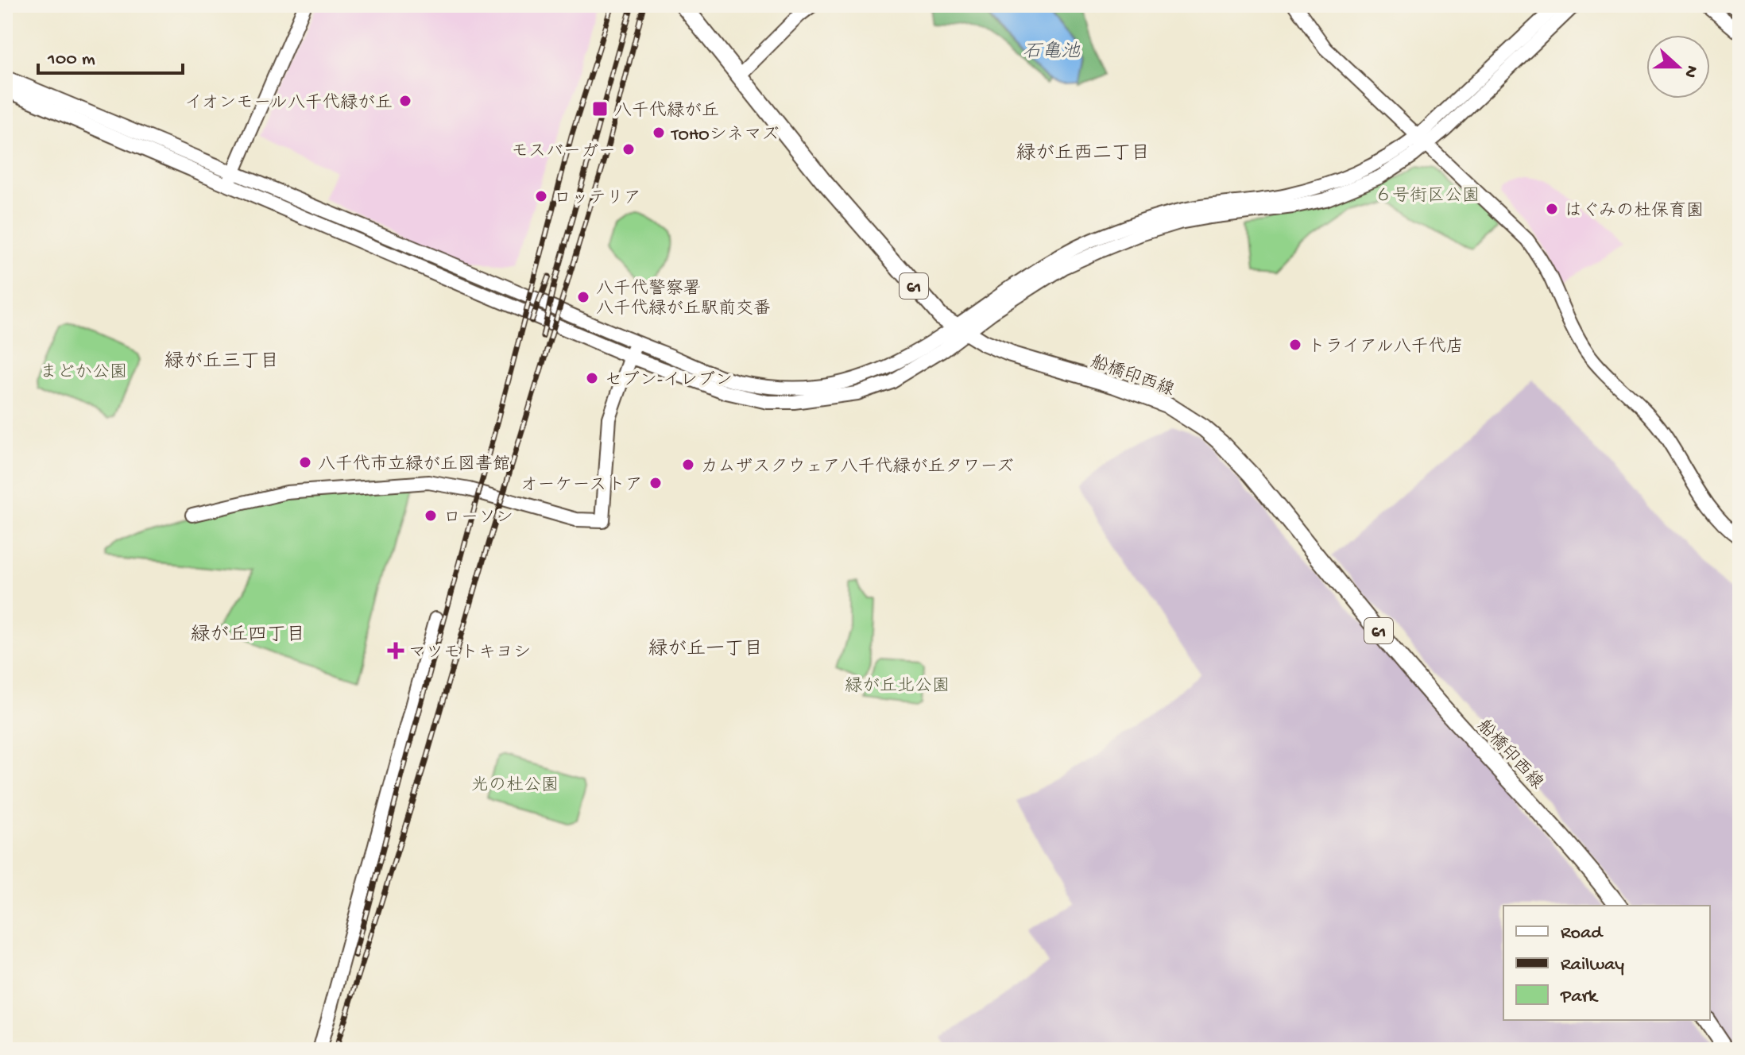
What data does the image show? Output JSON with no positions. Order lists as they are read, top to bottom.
{
  "streets": {
    "main road": ["61", "船橋印西線"]
  },
  "districts": [
    "緑が丘西二丁目",
    "緑が丘三丁目",
    "緑が丘四丁目",
    "緑が丘一丁目"
  ],
  "water": ["石亀池"],
  "parks": [
    "６号街区公園",
    "まどか公園",
    "緑が丘北公園",
    "光の杜公園"
  ],
  "places": {
    "other": [
      "イオンモール八千代緑が丘",
      "TOHOシネマズ",
      "モスバーガー",
      "ロッテリア",
      "はぐみの杜保育園",
      "八千代警察署 八千代緑が丘駅前交番",
      "トライアル八千代店",
      "セブン-イレブン",
      "八千代市立緑が丘図書館",
      "カムザスクウェア八千代緑が丘タワーズ",
      "オーケーストア",
      "ローソン"
    ],
    "transit": ["八千代緑が丘"],
    "health": ["マツモトキヨシ"]
  },
  "legend": ["Road", "Railway", "Park"],
  "scale_bar": "100 m",
  "north": "right"
}
